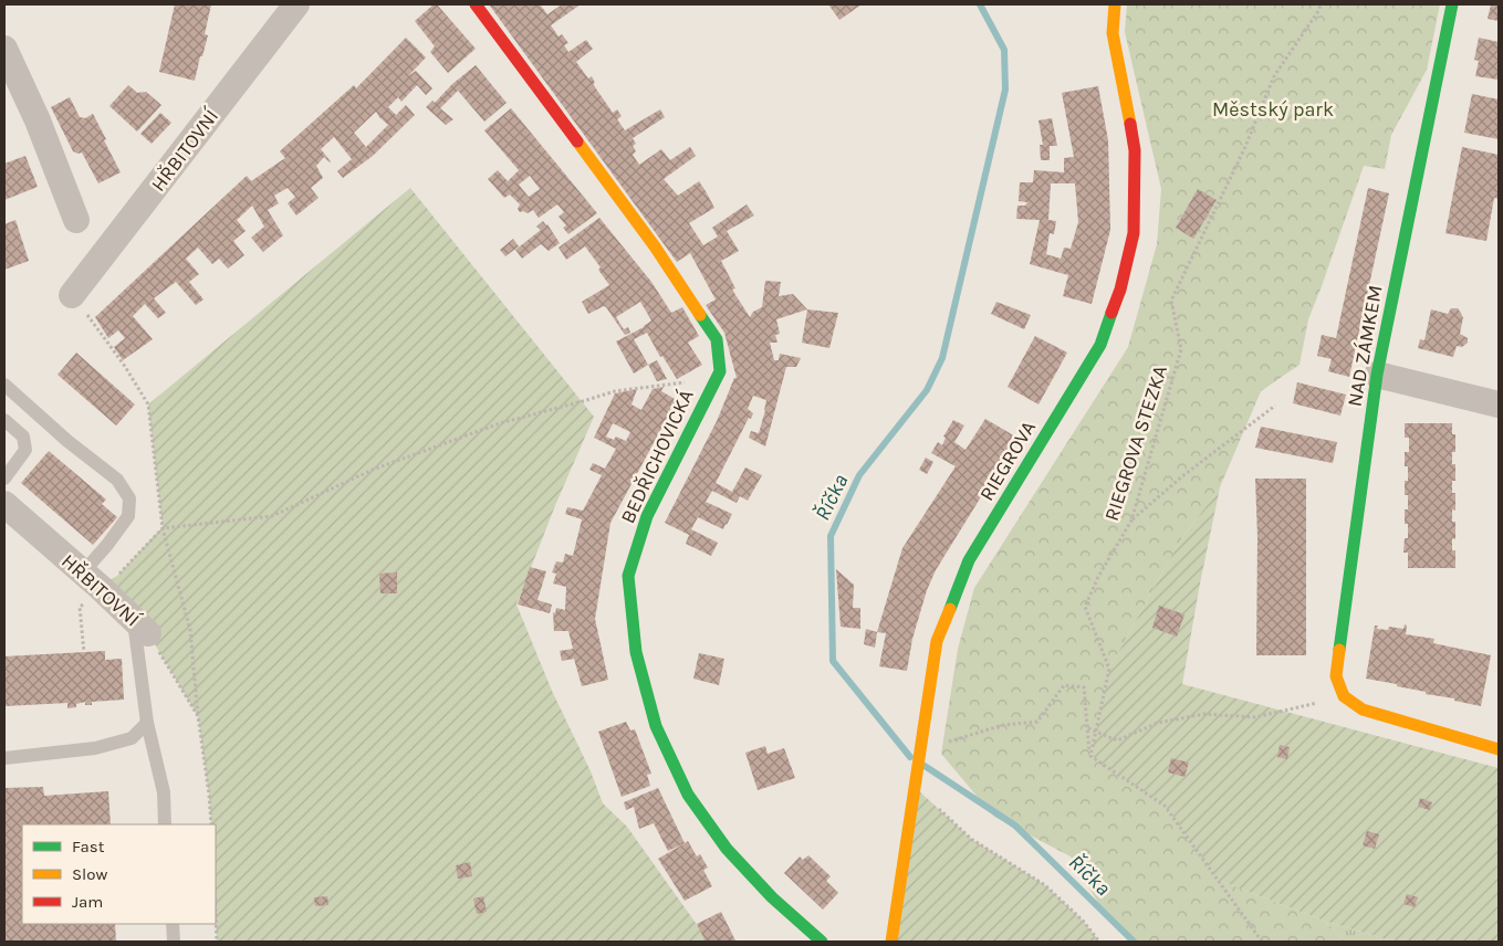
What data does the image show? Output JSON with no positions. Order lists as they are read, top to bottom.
{
  "streets": {
    "street": [
      "HŘBITOVNÍ",
      "NAD ZÁMKEM",
      "BEDŘICHOVICKÁ",
      "RIEGROVA"
    ],
    "path": ["RIEGROVA STEZKA"]
  },
  "water": ["Říčka"],
  "parks": ["Městský park"],
  "legend": ["Fast", "Slow", "Jam"]
}
